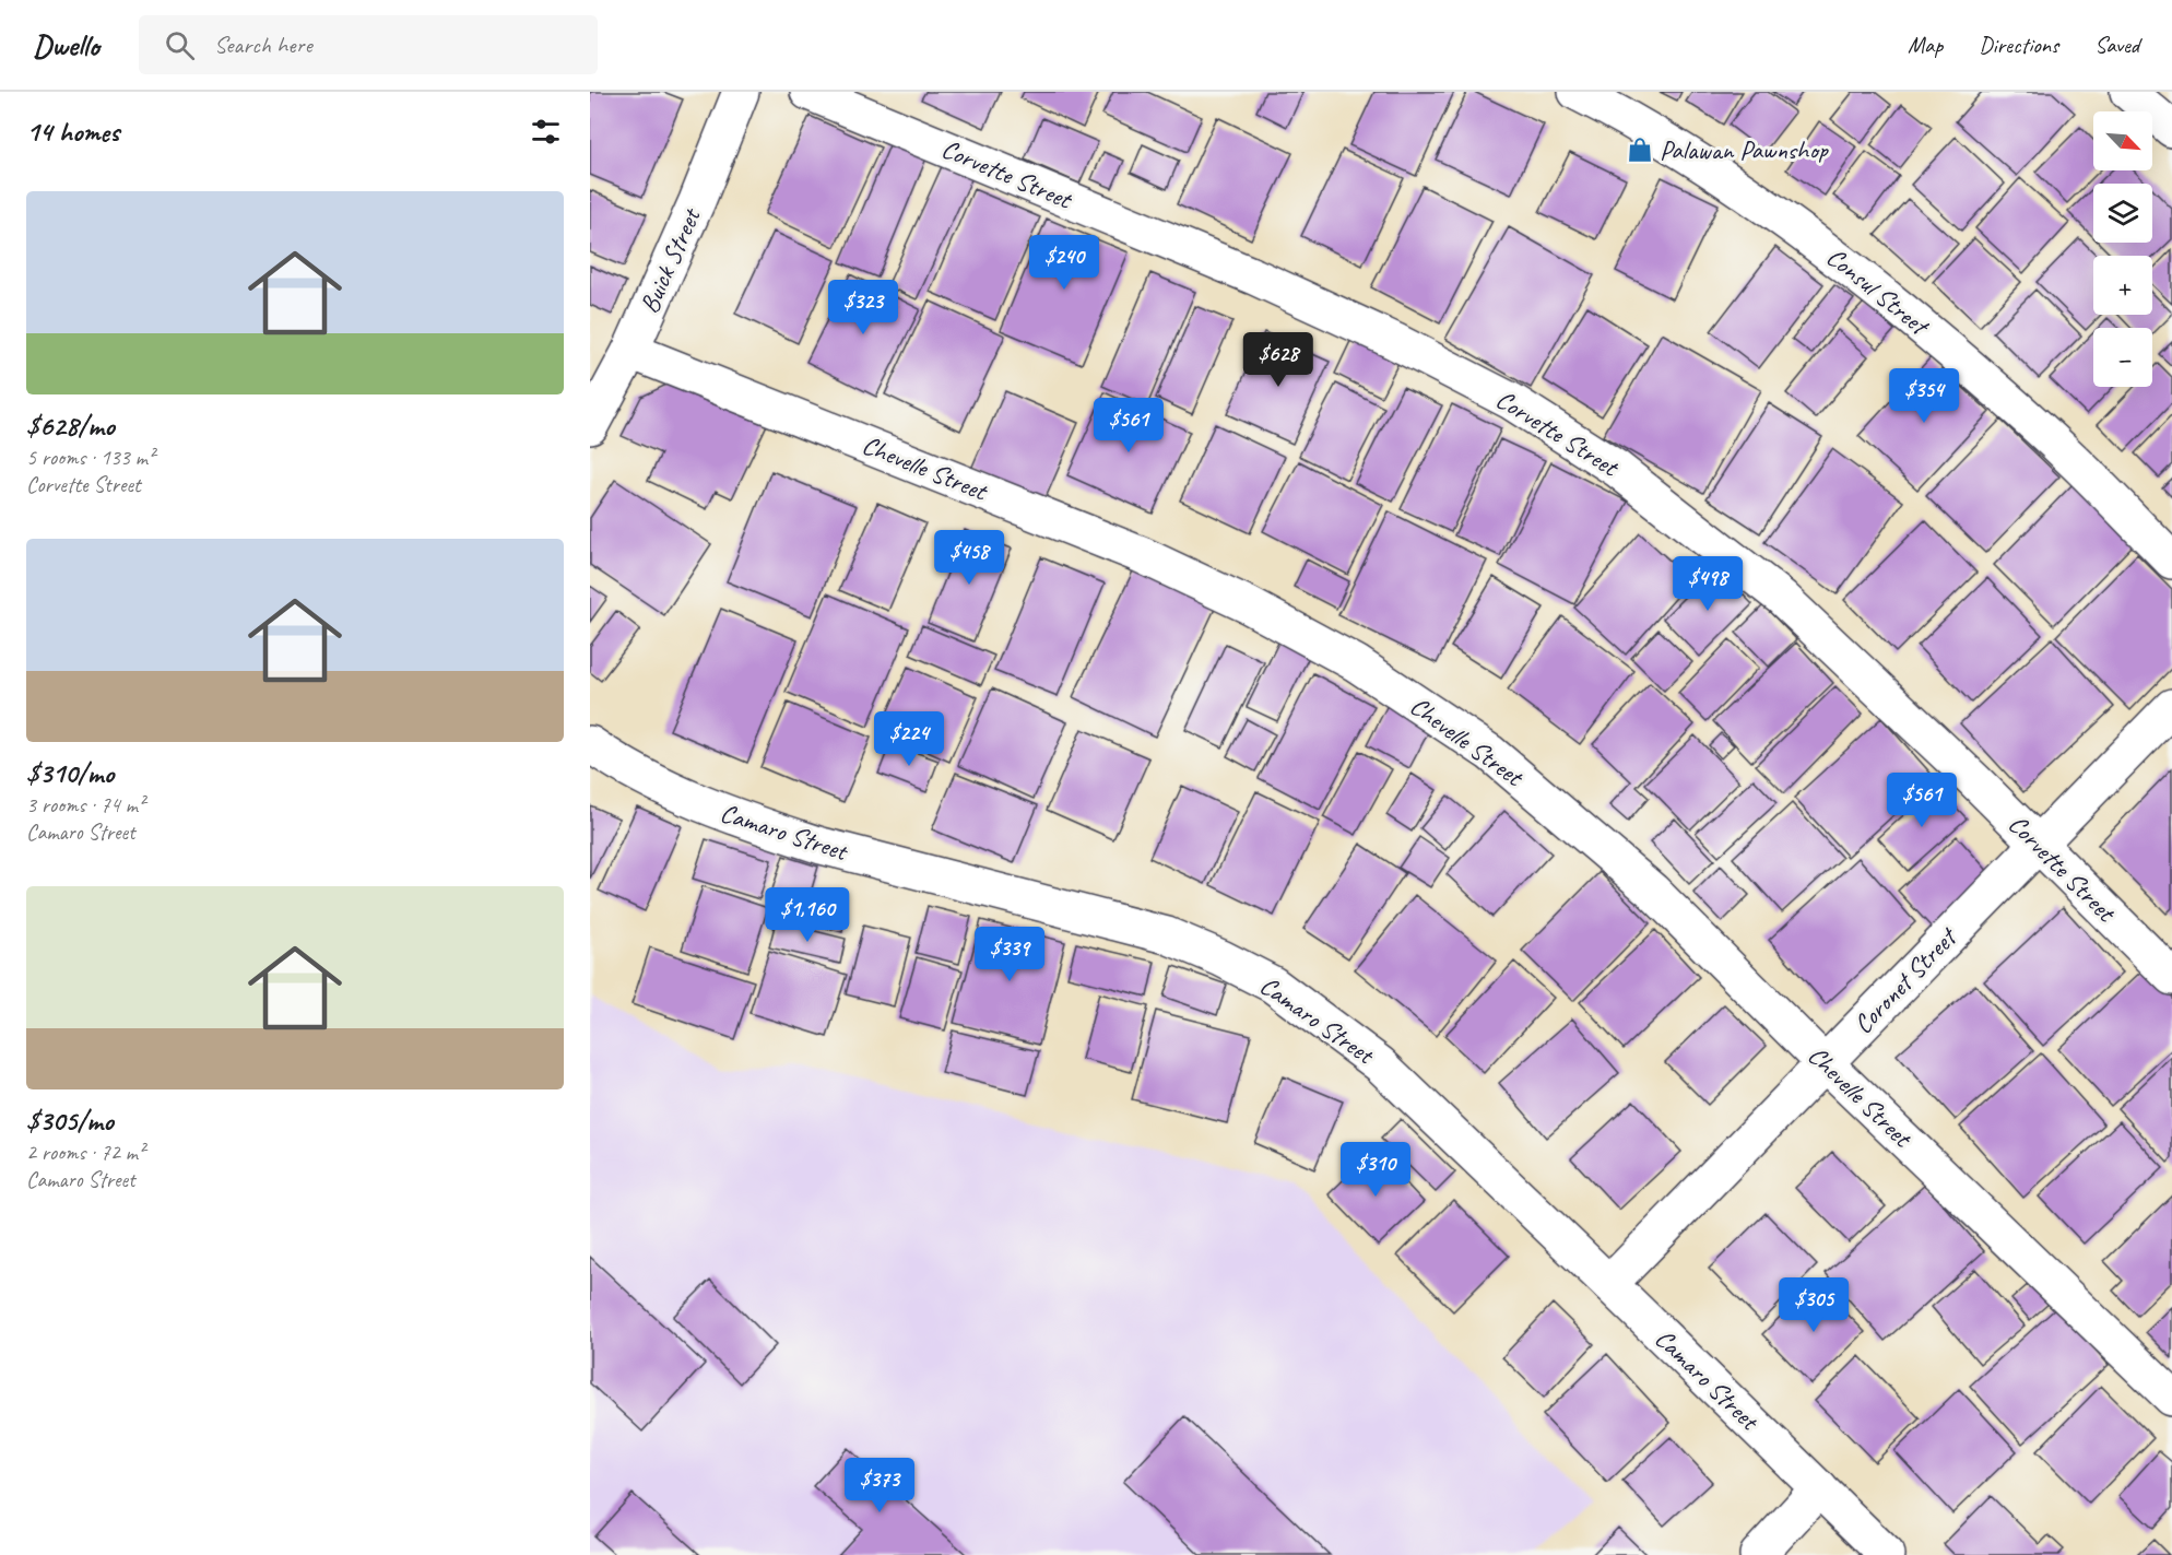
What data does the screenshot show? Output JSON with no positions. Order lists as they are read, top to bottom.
{
  "streets": {
    "street": [
      "Corvette Street",
      "Buick Street",
      "Consul Street",
      "Chevelle Street",
      "Camaro Street",
      "Coronet Street"
    ]
  },
  "crossings": [
    ["Corvette Street", "Coronet Street"],
    ["Buick Street", "Chevelle Street"],
    ["Chevelle Street", "Coronet Street"],
    ["Camaro Street", "Coronet Street"]
  ],
  "places": {
    "shop": ["Palawan Pawnshop"]
  },
  "north": "bottom right",
  "page": {
    "header": "Dwello",
    "search": "Search here",
    "nav": ["Map", "Directions", "Saved"],
    "heading": "14 homes",
    "map_buttons": ["+", "−"],
    "list": [
      {
        "name": "$628/mo",
        "note": "5 rooms · 133 m² · Corvette Street"
      },
      {
        "name": "$310/mo",
        "note": "3 rooms · 74 m² · Camaro Street"
      },
      {
        "name": "$305/mo",
        "note": "2 rooms · 72 m² · Camaro Street"
      }
    ],
    "price": [
      "$240",
      "$323",
      "$628",
      "$354",
      "$561",
      "$458",
      "$498",
      "$224",
      "$561",
      "$1,160",
      "$339",
      "$310",
      "$305",
      "$373"
    ]
  }
}
